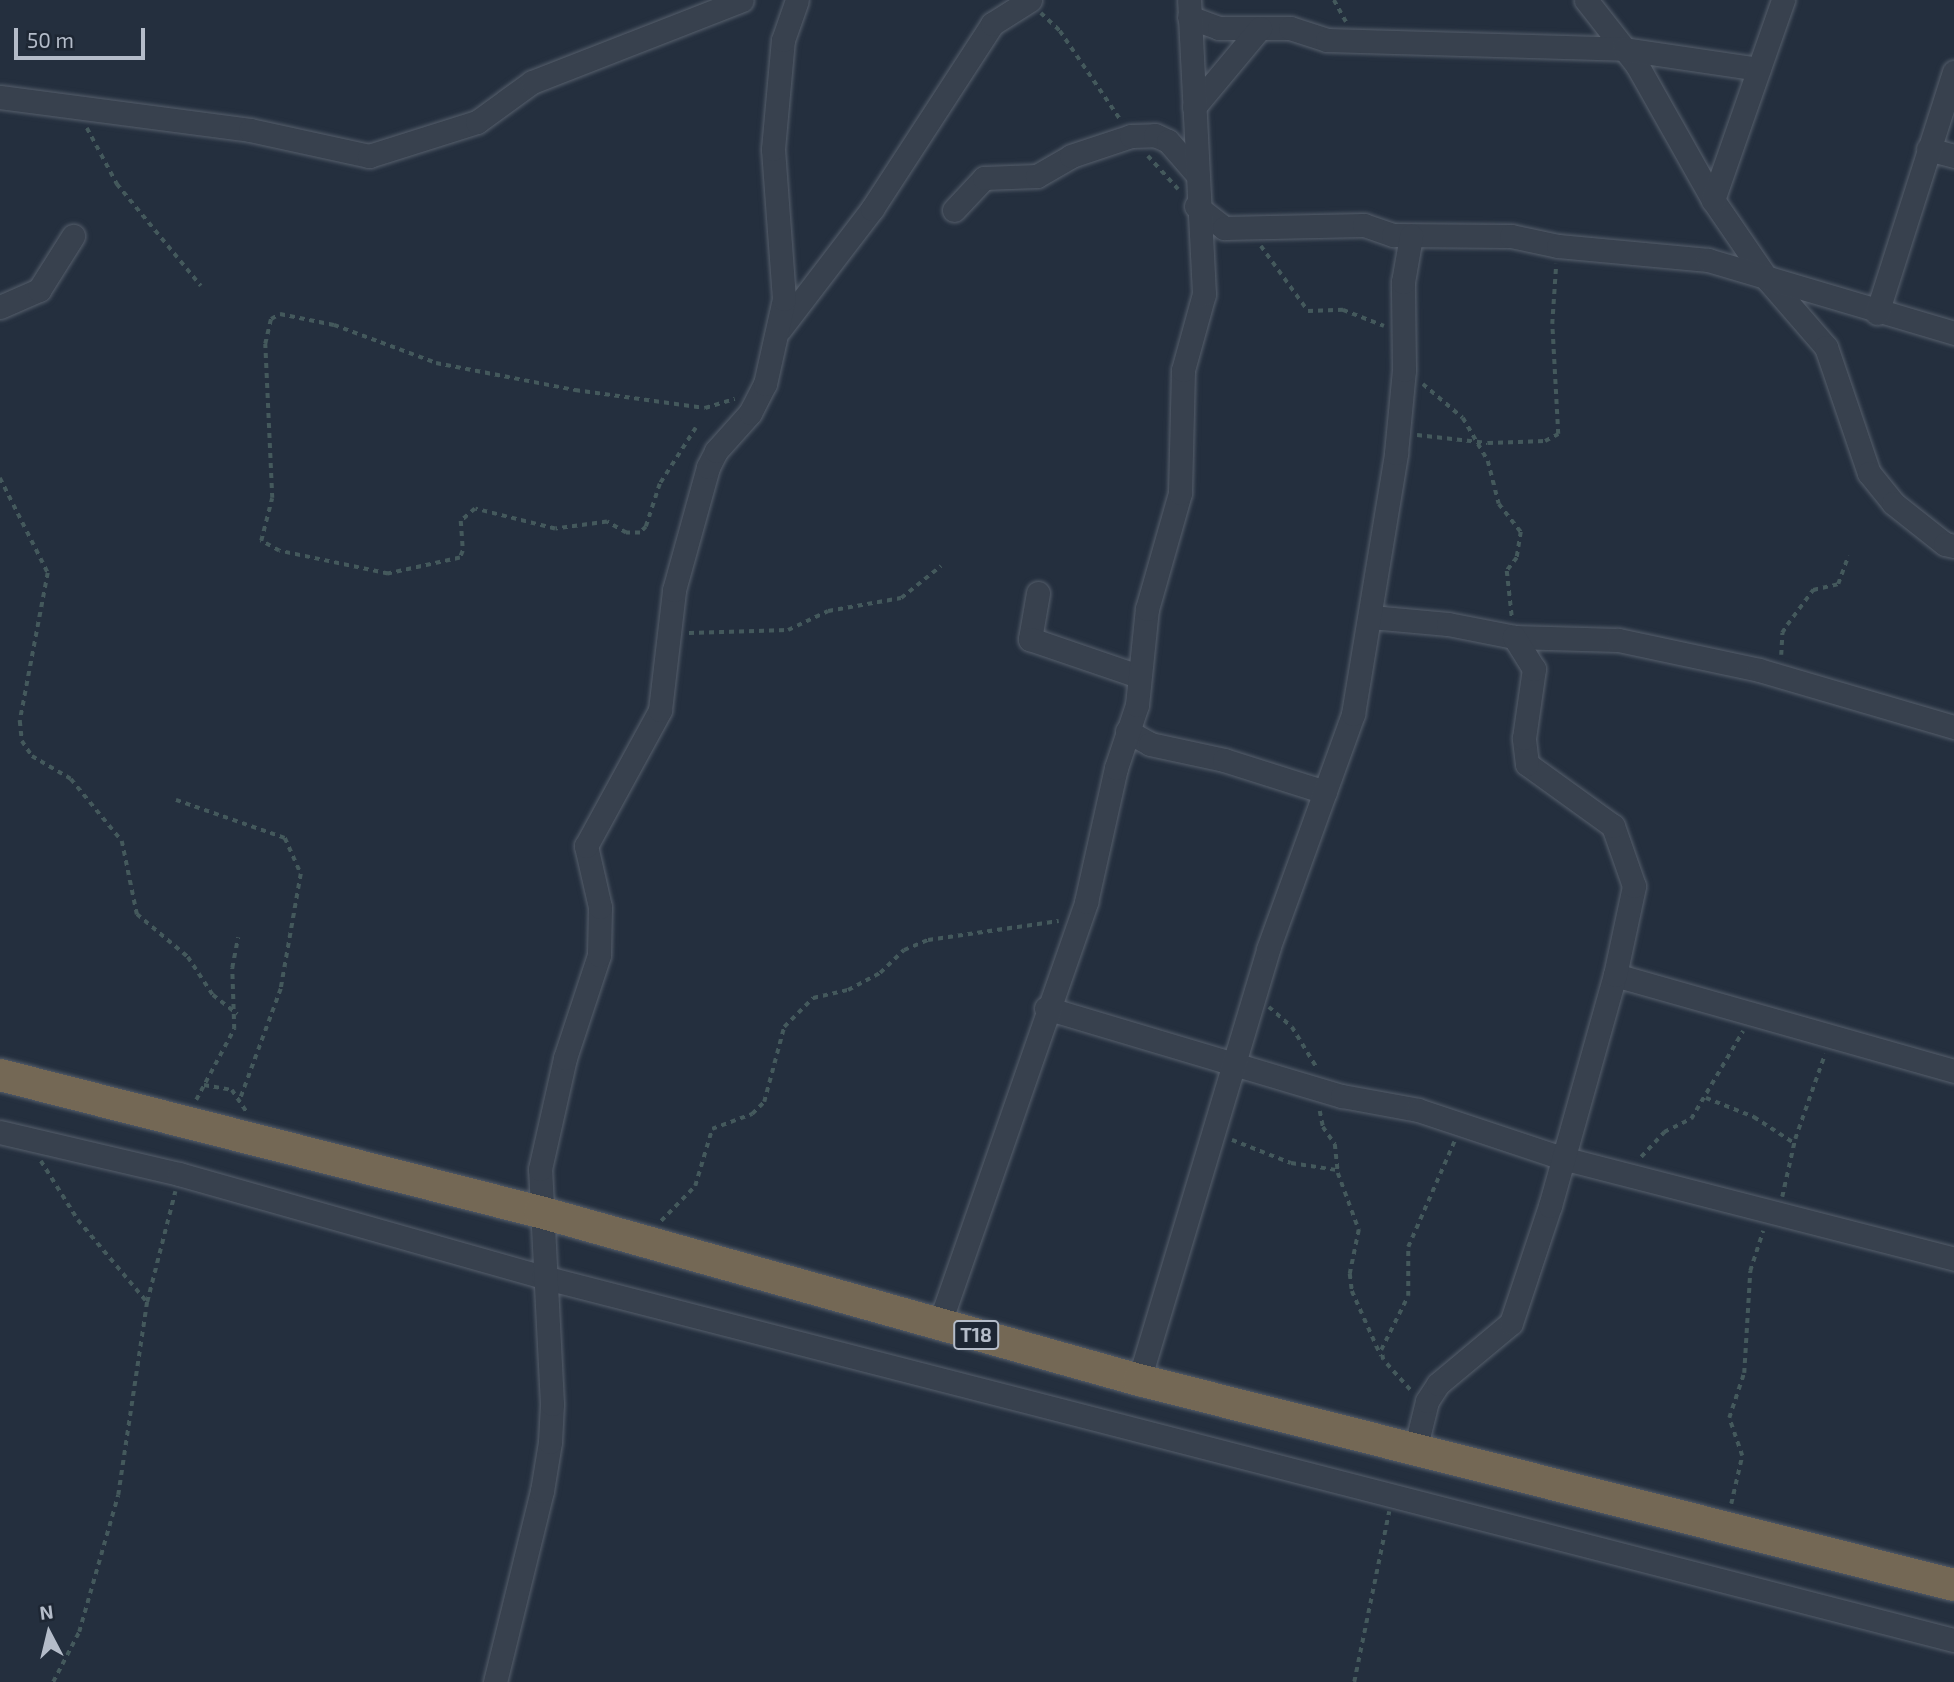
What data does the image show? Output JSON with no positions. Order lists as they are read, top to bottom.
{
  "streets": {
    "highway": ["T18"]
  },
  "scale_bar": "50 m",
  "north": "top"
}
